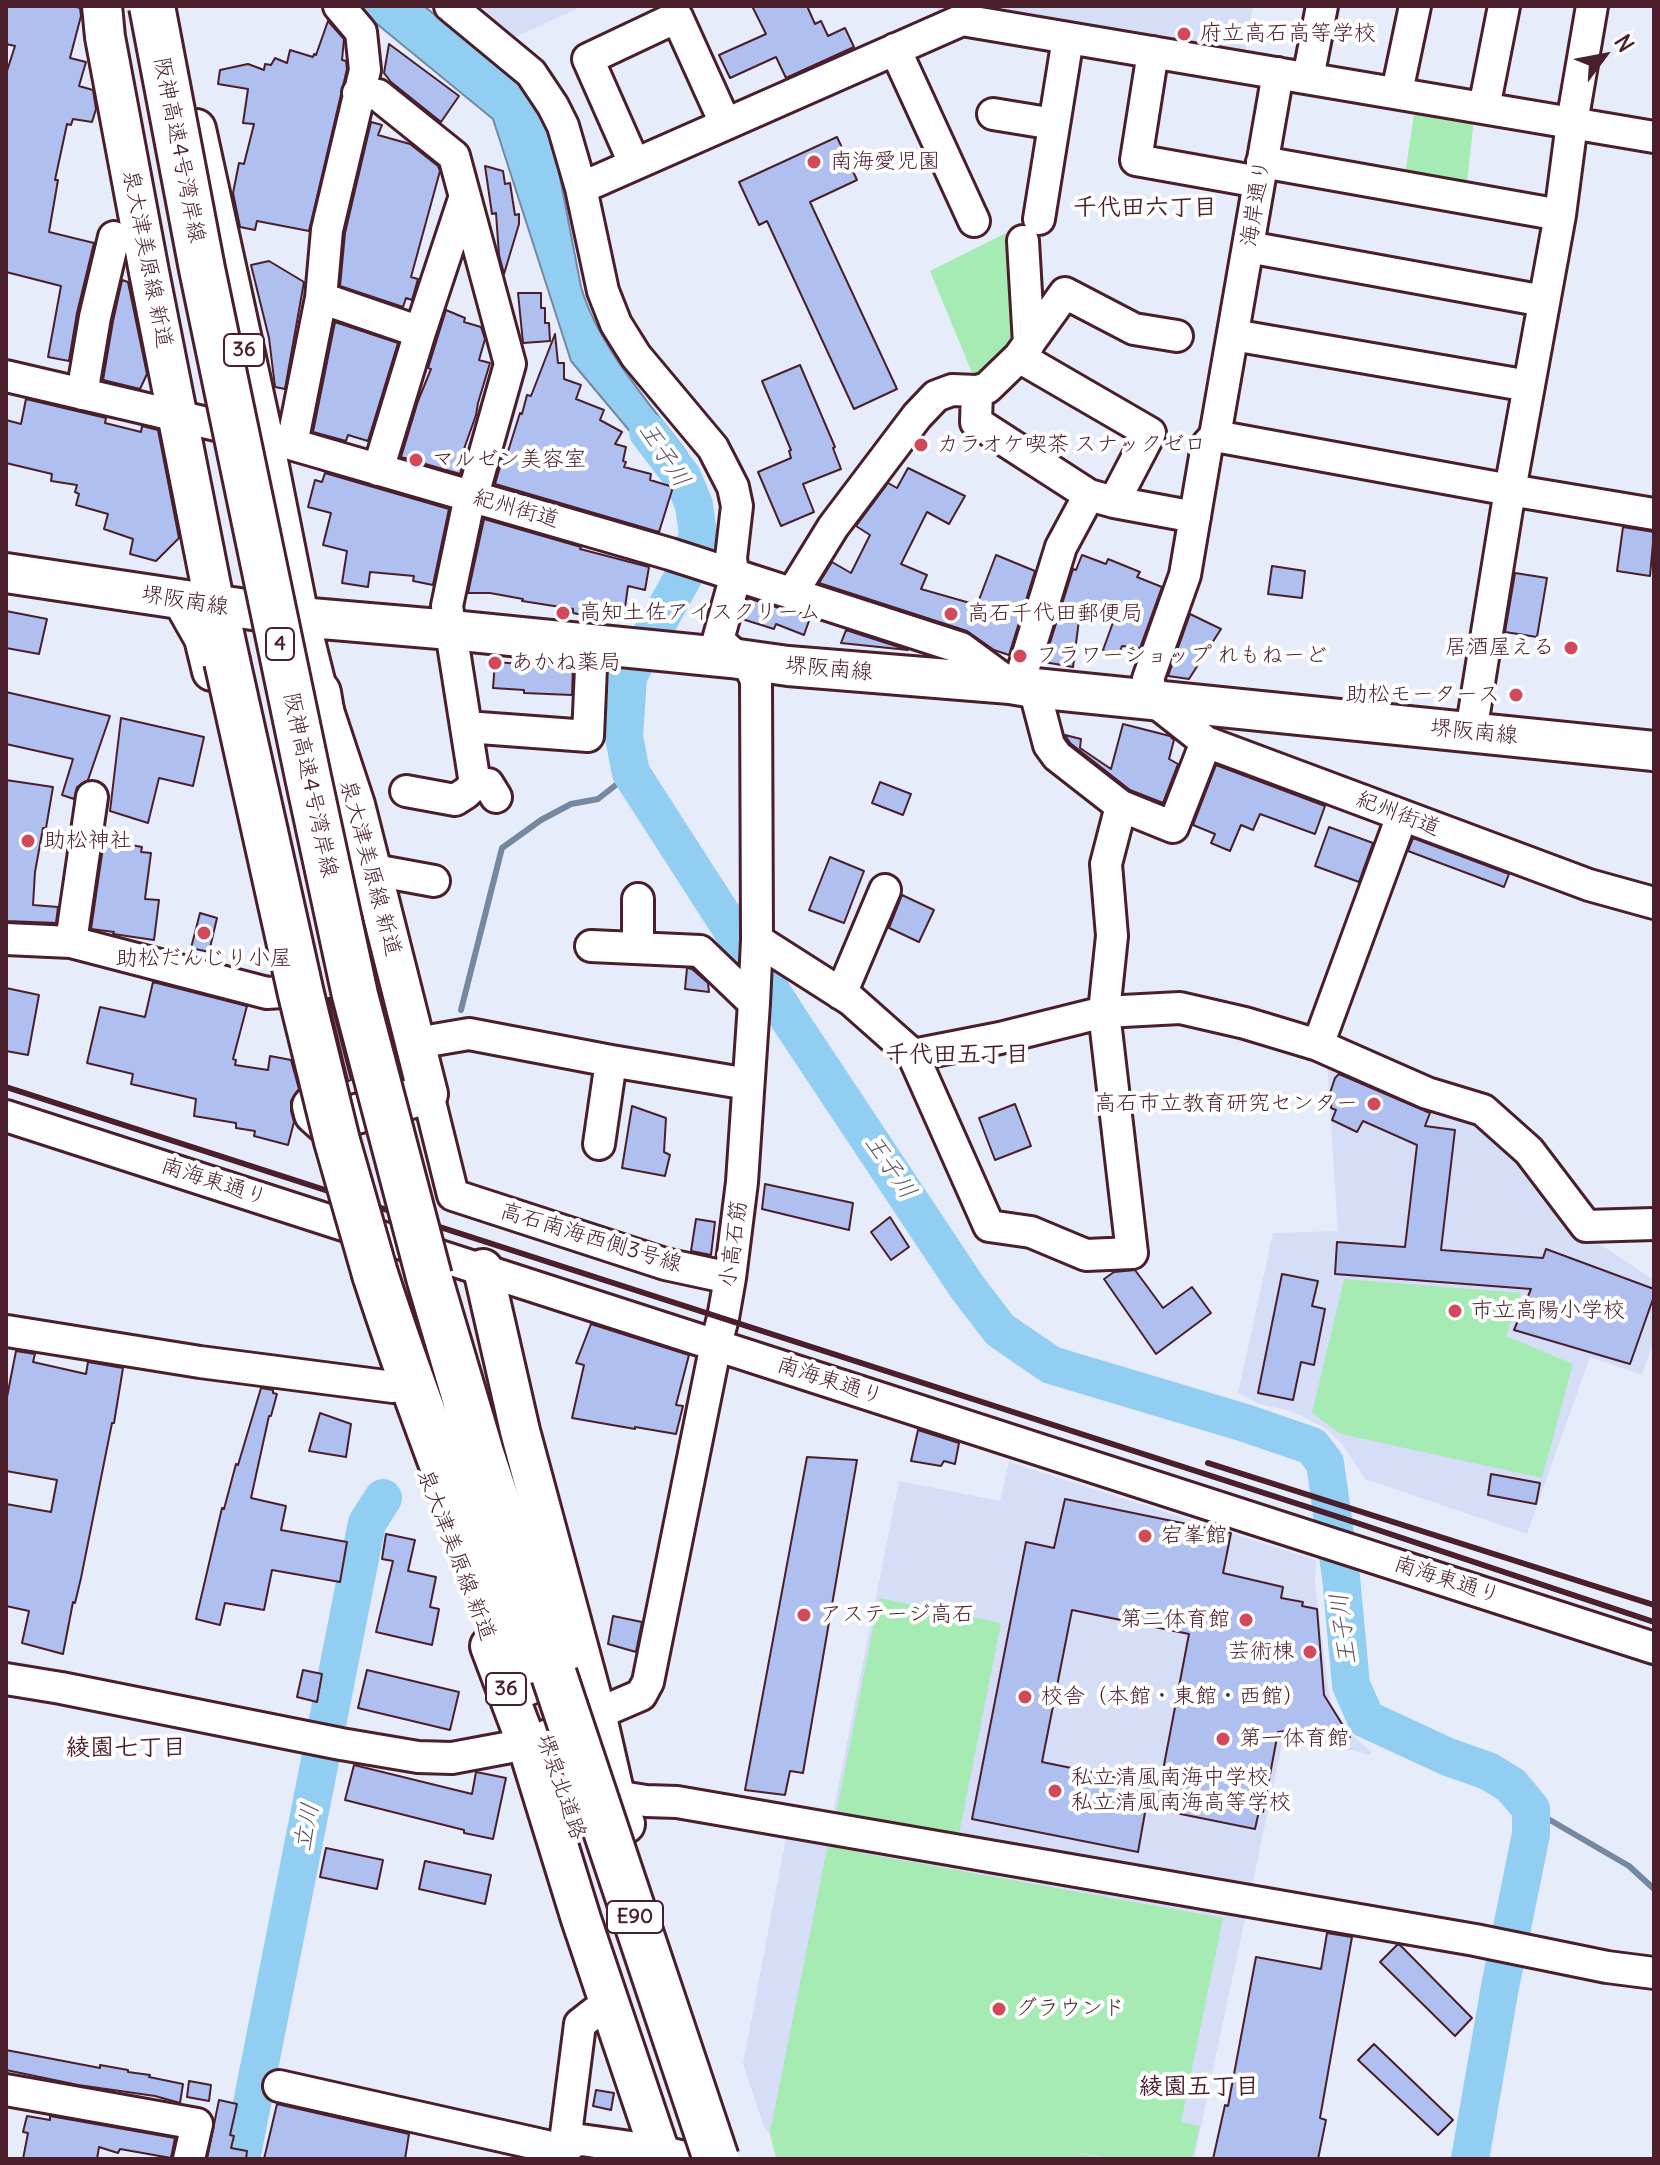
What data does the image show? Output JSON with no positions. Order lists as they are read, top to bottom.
{
  "streets": {
    "highway": [
      "阪神高速4号湾岸線",
      "4",
      "堺泉北道路",
      "E90"
    ],
    "main road": ["泉大津美原線 新道", "36", "堺阪南線"],
    "street": [
      "海岸通り",
      "紀州街道",
      "南海東通り",
      "高石南海西側3号線",
      "小高石筋"
    ]
  },
  "crossings": [
    ["阪神高速4号湾岸線", "堺泉北道路"],
    ["海岸通り", "紀州街道"],
    ["海岸通り", "堺阪南線"],
    ["泉大津美原線 新道", "紀州街道"],
    ["泉大津美原線 新道", "堺阪南線"],
    ["泉大津美原線 新道", "南海東通り"],
    ["泉大津美原線 新道", "高石南海西側3号線"],
    ["泉大津美原線 新道", "小高石筋"],
    ["泉大津美原線 新道", "堺泉北道路"],
    ["紀州街道", "堺阪南線"],
    ["堺阪南線", "小高石筋"],
    ["南海東通り", "小高石筋"],
    ["高石南海西側3号線", "小高石筋"]
  ],
  "districts": [
    "千代田六丁目",
    "千代田五丁目",
    "綾園七丁目",
    "綾園五丁目"
  ],
  "water": ["王子川", "立川"],
  "places": [
    "府立高石高等学校",
    "南海愛児園",
    "カラオケ喫茶 スナックゼロ",
    "マルゼン美容室",
    "高知土佐アイスクリーム",
    "高石千代田郵便局",
    "居酒屋える",
    "フラワーショップ れもねーど",
    "あかね薬局",
    "助松モータース",
    "助松神社",
    "助松だんじり小屋",
    "高石市立教育研究センター",
    "市立高陽小学校",
    "宕峯館",
    "アステージ高石",
    "第二体育館",
    "芸術棟",
    "校舎（本館・東館・西館）",
    "第一体育館",
    "私立清風南海中学校 私立清風南海高等学校",
    "グラウンド"
  ],
  "north": "top right"
}
